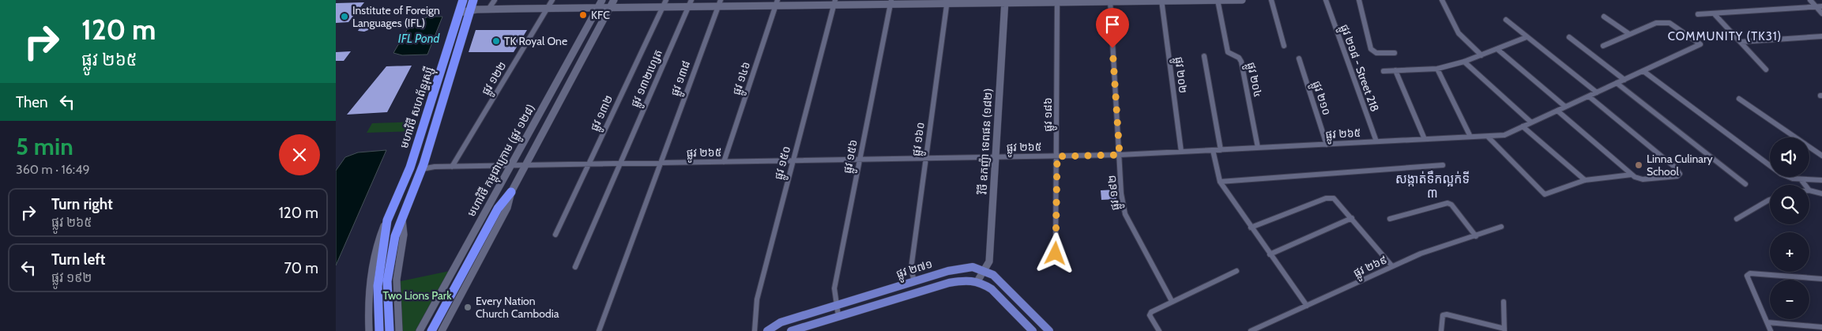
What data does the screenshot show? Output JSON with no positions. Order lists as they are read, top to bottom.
{
  "streets": {
    "highway": ["មហាវិថី សហព័ន្ធរុស្ស៊ី"],
    "main road": ["ផ្លូវ ២៧១"],
    "street": [
      "ផ្លូវ ២១៨ - Street 218",
      "ផ្លូវ ២០២",
      "ផ្លូវ ១២២",
      "ផ្លូវ ១៣២ហ្សេត",
      "ផ្លូវ ១៣៨",
      "ផ្លូវ ១៤៦",
      "ផ្លូវ ២០៤",
      "ផ្លូវ ២១០",
      "ផ្លូវ ១៣២",
      "ផ្លូវ ១៨៦",
      "ផ្លូវ ២៦៥",
      "ផ្លូវ ១៦០",
      "វិថី ឧកញ៉ា ទេពផន (១៨២)",
      "ផ្លូវ ១៥៦",
      "មហាវិថី កម្ពុជាក្រោម (ផ្លូវ ១២៨)",
      "ផ្លូវ ១៥០",
      "ផ្លូវ ១៩២",
      "ផ្លូវ ២៦៩"
    ]
  },
  "crossings": [
    ["ផ្លូវ ២១៨ - Street 218", "ផ្លូវ ២៦៥"],
    ["ផ្លូវ ២០២", "ផ្លូវ ២៦៥"],
    ["ផ្លូវ ១២២", "ផ្លូវ ២៦៥"],
    ["ផ្លូវ ១៣២ហ្សេត", "ផ្លូវ ២៦៥"],
    ["ផ្លូវ ១៣៨", "ផ្លូវ ២៦៥"],
    ["ផ្លូវ ១៤៦", "ផ្លូវ ២៦៥"],
    ["ផ្លូវ ២០៤", "ផ្លូវ ២៦៥"],
    ["ផ្លូវ ២១០", "ផ្លូវ ២៦៥"],
    ["មហាវិថី សហព័ន្ធរុស្ស៊ី", "ផ្លូវ ២៦៥"],
    ["ផ្លូវ ១៣២", "ផ្លូវ ២៦៥"],
    ["ផ្លូវ ១៨៦", "ផ្លូវ ២៦៥"],
    ["ផ្លូវ ២៦៥", "ផ្លូវ ១៦០"],
    ["ផ្លូវ ២៦៥", "វិថី ឧកញ៉ា ទេពផន (១៨២)"],
    ["ផ្លូវ ២៦៥", "ផ្លូវ ១៥៦"],
    ["ផ្លូវ ២៦៥", "មហាវិថី កម្ពុជាក្រោម (ផ្លូវ ១២៨)"],
    ["ផ្លូវ ២៦៥", "ផ្លូវ ១៥០"],
    ["ផ្លូវ ២៦៥", "ផ្លូវ ១៩២"],
    ["ផ្លូវ ១៦០", "ផ្លូវ ២៧១"],
    ["វិថី ឧកញ៉ា ទេពផន (១៨២)", "ផ្លូវ ២៧១"],
    ["ផ្លូវ ១៥៦", "ផ្លូវ ២៧១"]
  ],
  "districts": ["COMMUNITY (TK31)", "សង្កាត់ទឹកល្អក់ទី ៣"],
  "water": ["IFL Pond"],
  "parks": ["Two Lions Park"],
  "places": [
    "KFC",
    "Institute of Foreign Languages (IFL)",
    "TK Royal One",
    "Linna Culinary School",
    "Every Nation Church Cambodia"
  ],
  "page": {
    "turn": ["120 m", "ផ្លូវ ២៦៥"],
    "then": "Then",
    "heading": ["5 min", "360 m · 16:49"],
    "map_buttons": ["+", "−"],
    "list": [
      {
        "name": "Turn right",
        "note": "ផ្លូវ ២៦៥",
        "value": "120 m"
      },
      {
        "name": "Turn left",
        "note": "ផ្លូវ ១៩២",
        "value": "70 m"
      }
    ]
  }
}
